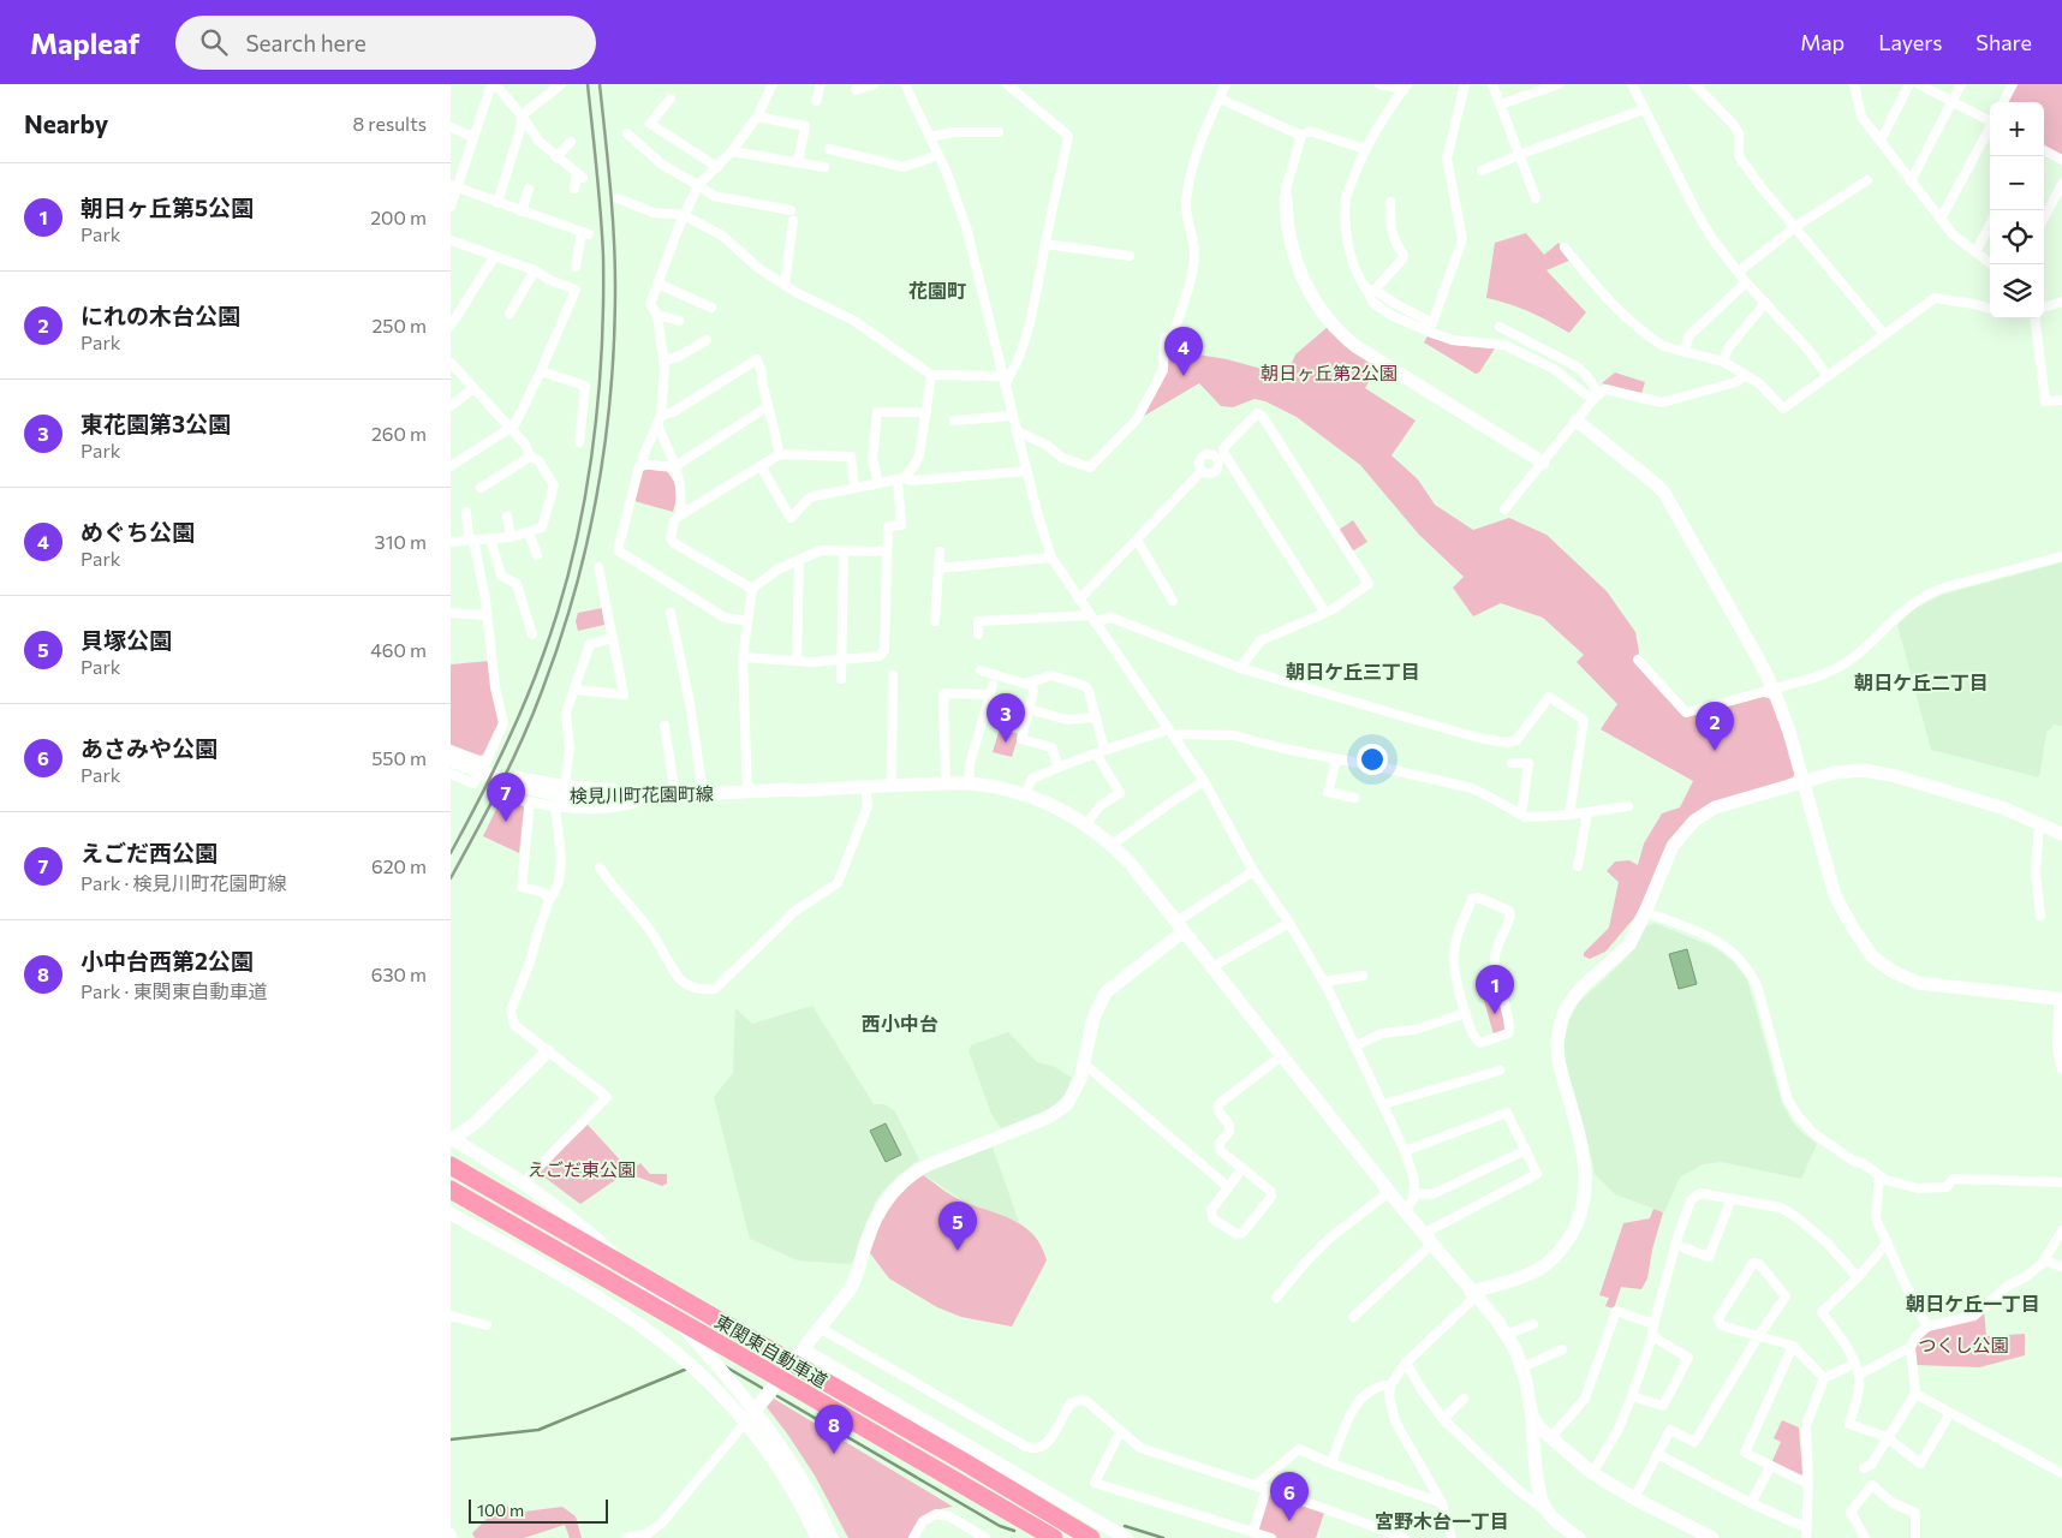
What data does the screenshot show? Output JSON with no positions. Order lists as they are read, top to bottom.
{
  "streets": {
    "highway": ["東関東自動車道"],
    "street": ["検見川町花園町線"]
  },
  "districts": [
    "花園町",
    "朝日ケ丘三丁目",
    "朝日ケ丘二丁目",
    "西小中台",
    "朝日ケ丘一丁目",
    "宮野木台一丁目"
  ],
  "parks": ["朝日ヶ丘第2公園", "えごだ東公園", "つくし公園"],
  "scale_bar": "100 m",
  "page": {
    "header": "Mapleaf",
    "search": "Search here",
    "nav": ["Map", "Layers", "Share"],
    "heading": ["Nearby", "8 results"],
    "map_buttons": ["+", "−"],
    "list": [
      {
        "mark": "1",
        "name": "朝日ヶ丘第5公園",
        "note": "Park",
        "value": "200 m"
      },
      {
        "mark": "2",
        "name": "にれの木台公園",
        "note": "Park",
        "value": "250 m"
      },
      {
        "mark": "3",
        "name": "東花園第3公園",
        "note": "Park",
        "value": "260 m"
      },
      {
        "mark": "4",
        "name": "めぐち公園",
        "note": "Park",
        "value": "310 m"
      },
      {
        "mark": "5",
        "name": "貝塚公園",
        "note": "Park",
        "value": "460 m"
      },
      {
        "mark": "6",
        "name": "あさみや公園",
        "note": "Park",
        "value": "550 m"
      },
      {
        "mark": "7",
        "name": "えごだ西公園",
        "note": "Park · 検見川町花園町線",
        "value": "620 m"
      },
      {
        "mark": "8",
        "name": "小中台西第2公園",
        "note": "Park · 東関東自動車道",
        "value": "630 m"
      }
    ],
    "pins": [
      "4",
      "3",
      "2",
      "7",
      "1",
      "5",
      "8",
      "6"
    ],
    "scale": "100 m"
  }
}
